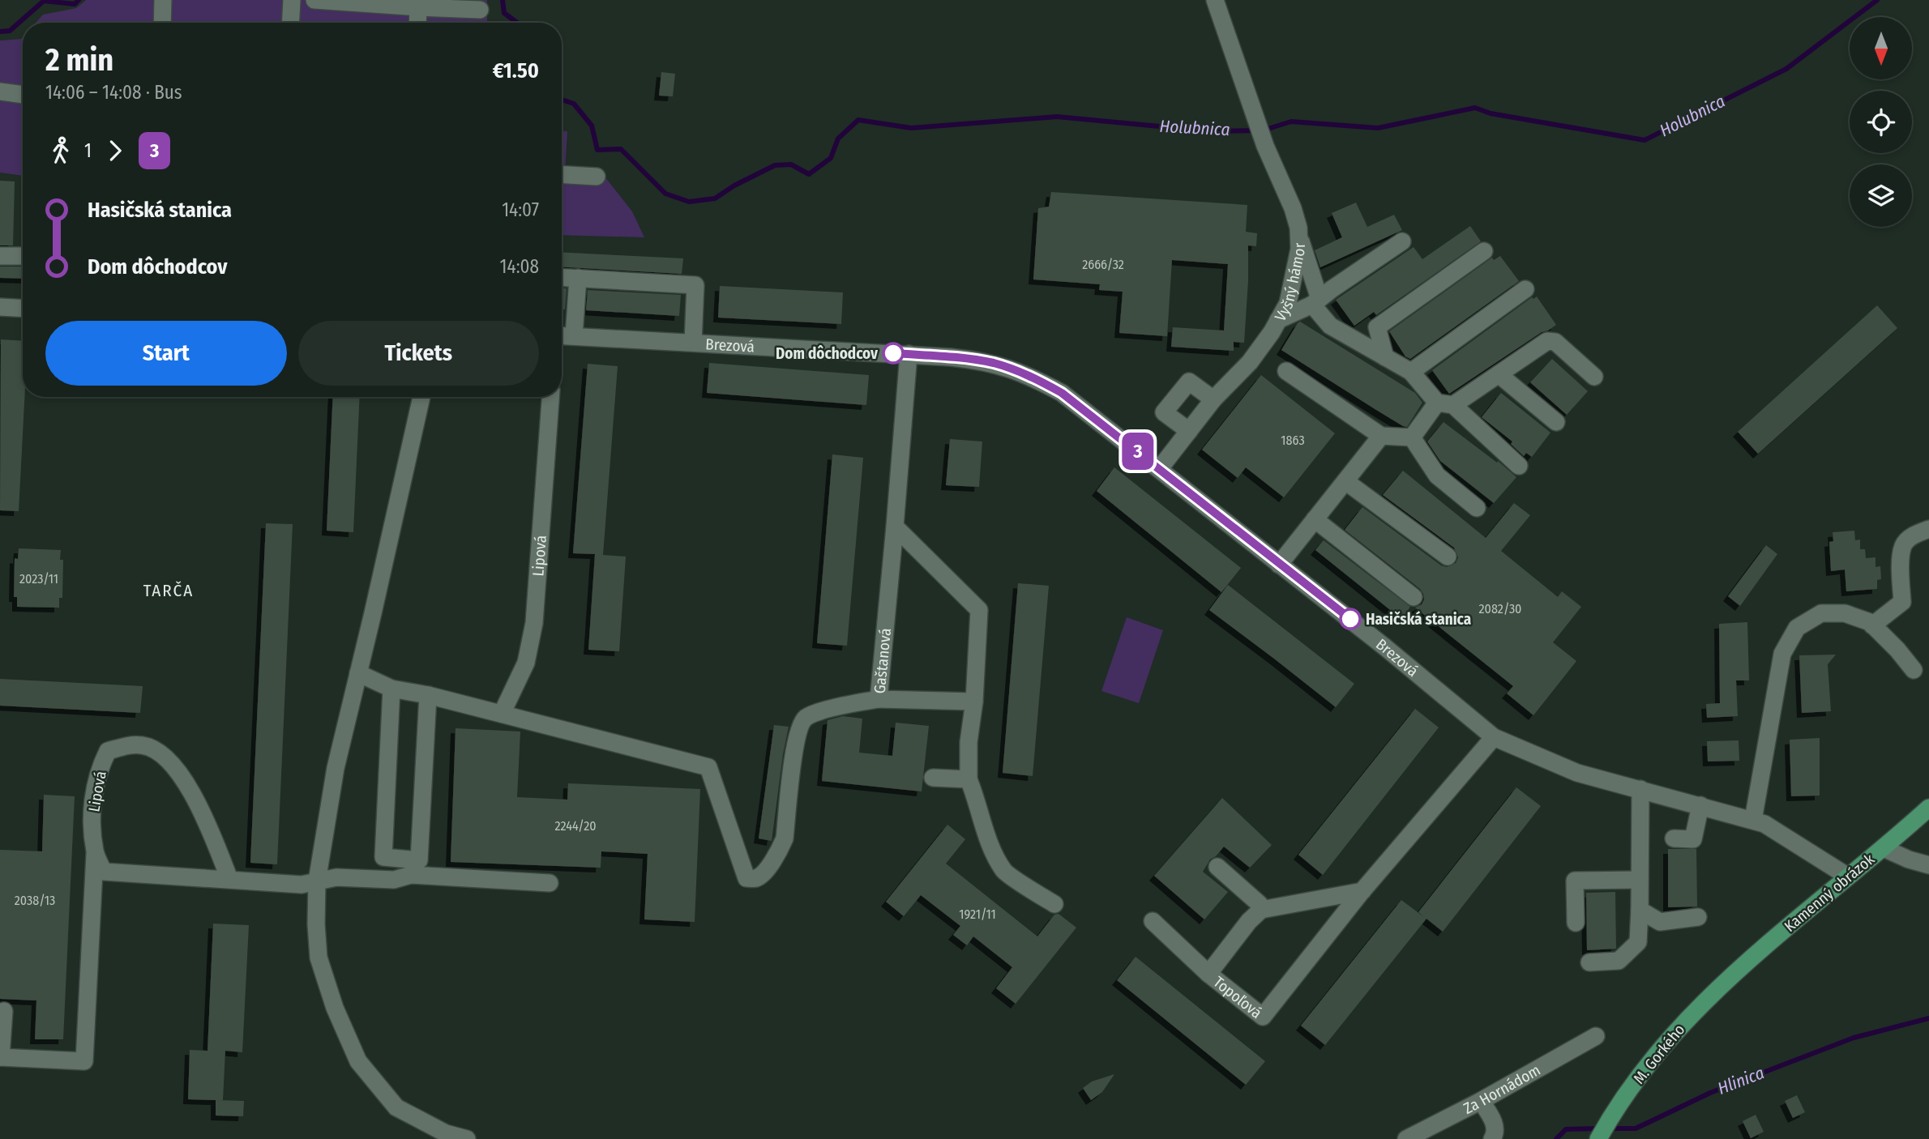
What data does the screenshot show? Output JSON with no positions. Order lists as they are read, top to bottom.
{
  "streets": {
    "main road": ["Kamenný obrázok", "M. Gorkého"],
    "street": [
      "Vyšný hámor",
      "Brezová",
      "Lipová",
      "Gaštanová",
      "Topoľová",
      "Za Hornádom"
    ]
  },
  "crossings": [
    ["Vyšný hámor", "Brezová"],
    ["Brezová", "Gaštanová"],
    ["Brezová", "Kamenný obrázok"],
    ["Brezová", "Topoľová"],
    ["Kamenný obrázok", "M. Gorkého"]
  ],
  "districts": ["TARČA"],
  "water": ["Holubnica", "Hlinica"],
  "places": ["Dom dôchodcov", "Hasičská stanica"],
  "lines": ["bus line 3"],
  "house_numbers": [
    "2666/32",
    "1863",
    "2023/11",
    "2082/30",
    "2244/20",
    "2038/13",
    "1921/11"
  ],
  "north": "bottom",
  "page": {
    "on_map": "3",
    "heading": ["2 min", "14:06 – 14:08 · Bus", "€1.50"],
    "legs": ["1", "3"],
    "list": [
      {
        "name": "Hasičská stanica",
        "value": "14:07"
      },
      {
        "name": "Dom dôchodcov",
        "value": "14:08"
      }
    ],
    "buttons": ["Start", "Tickets"]
  }
}
